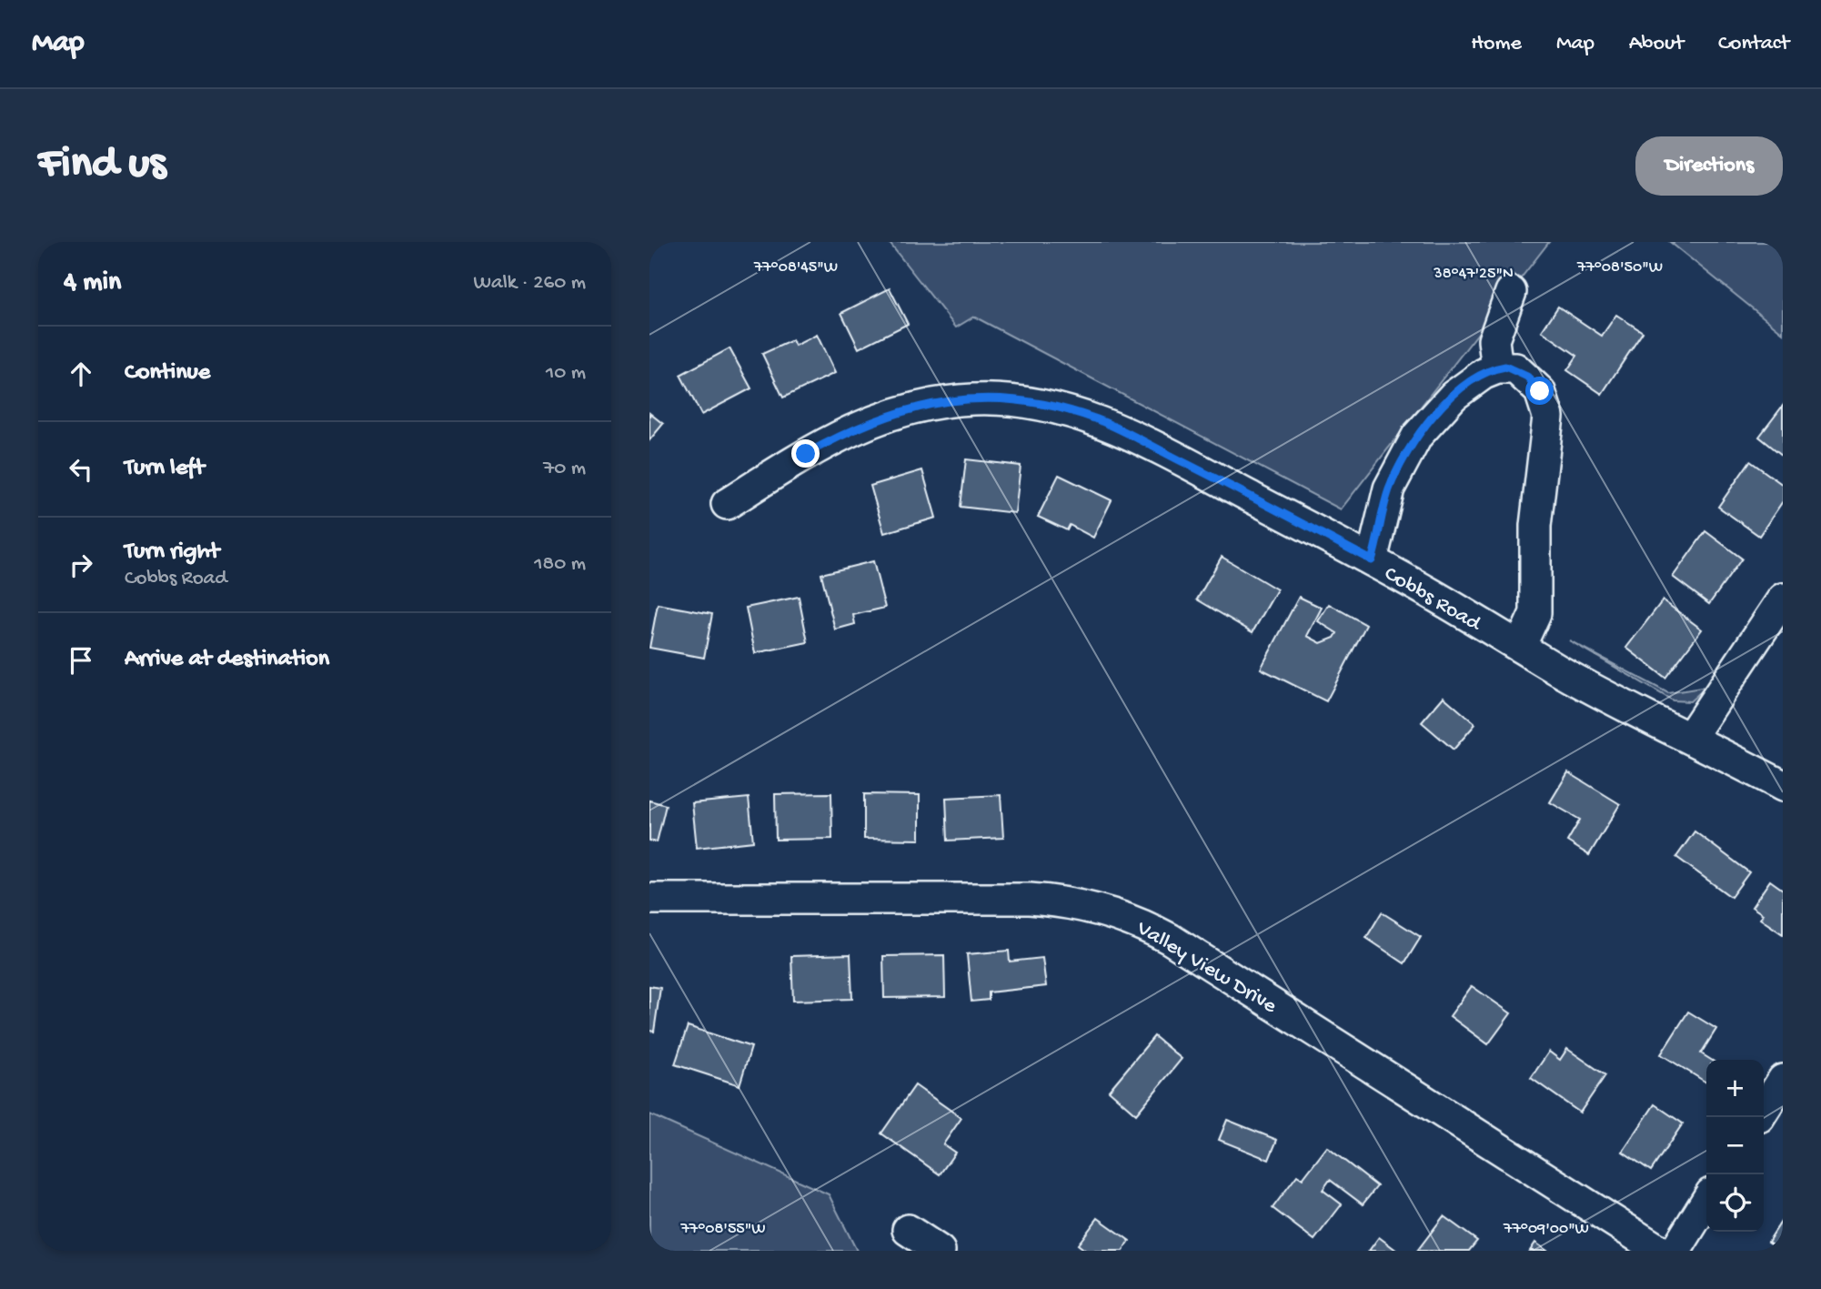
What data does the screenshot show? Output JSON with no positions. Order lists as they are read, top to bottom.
{
  "streets": {
    "street": ["Cobbs Road", "Valley View Drive"]
  },
  "page": {
    "header": "Map",
    "nav": [
      "Home",
      "Map",
      "About",
      "Contact"
    ],
    "buttons": "Directions",
    "title": "Find us",
    "heading": ["4 min", "Walk · 260 m"],
    "list": [
      ["Continue", "10 m"],
      ["Turn left", "70 m"],
      ["Turn right", "Cobbs Road", "180 m"],
      "Arrive at destination"
    ],
    "map_buttons": ["+", "−"]
  },
  "coordinates": [
    "77°08'45\"W",
    "77°08'50\"W",
    "38°47'25\"N",
    "77°08'55\"W",
    "77°09'00\"W"
  ]
}
